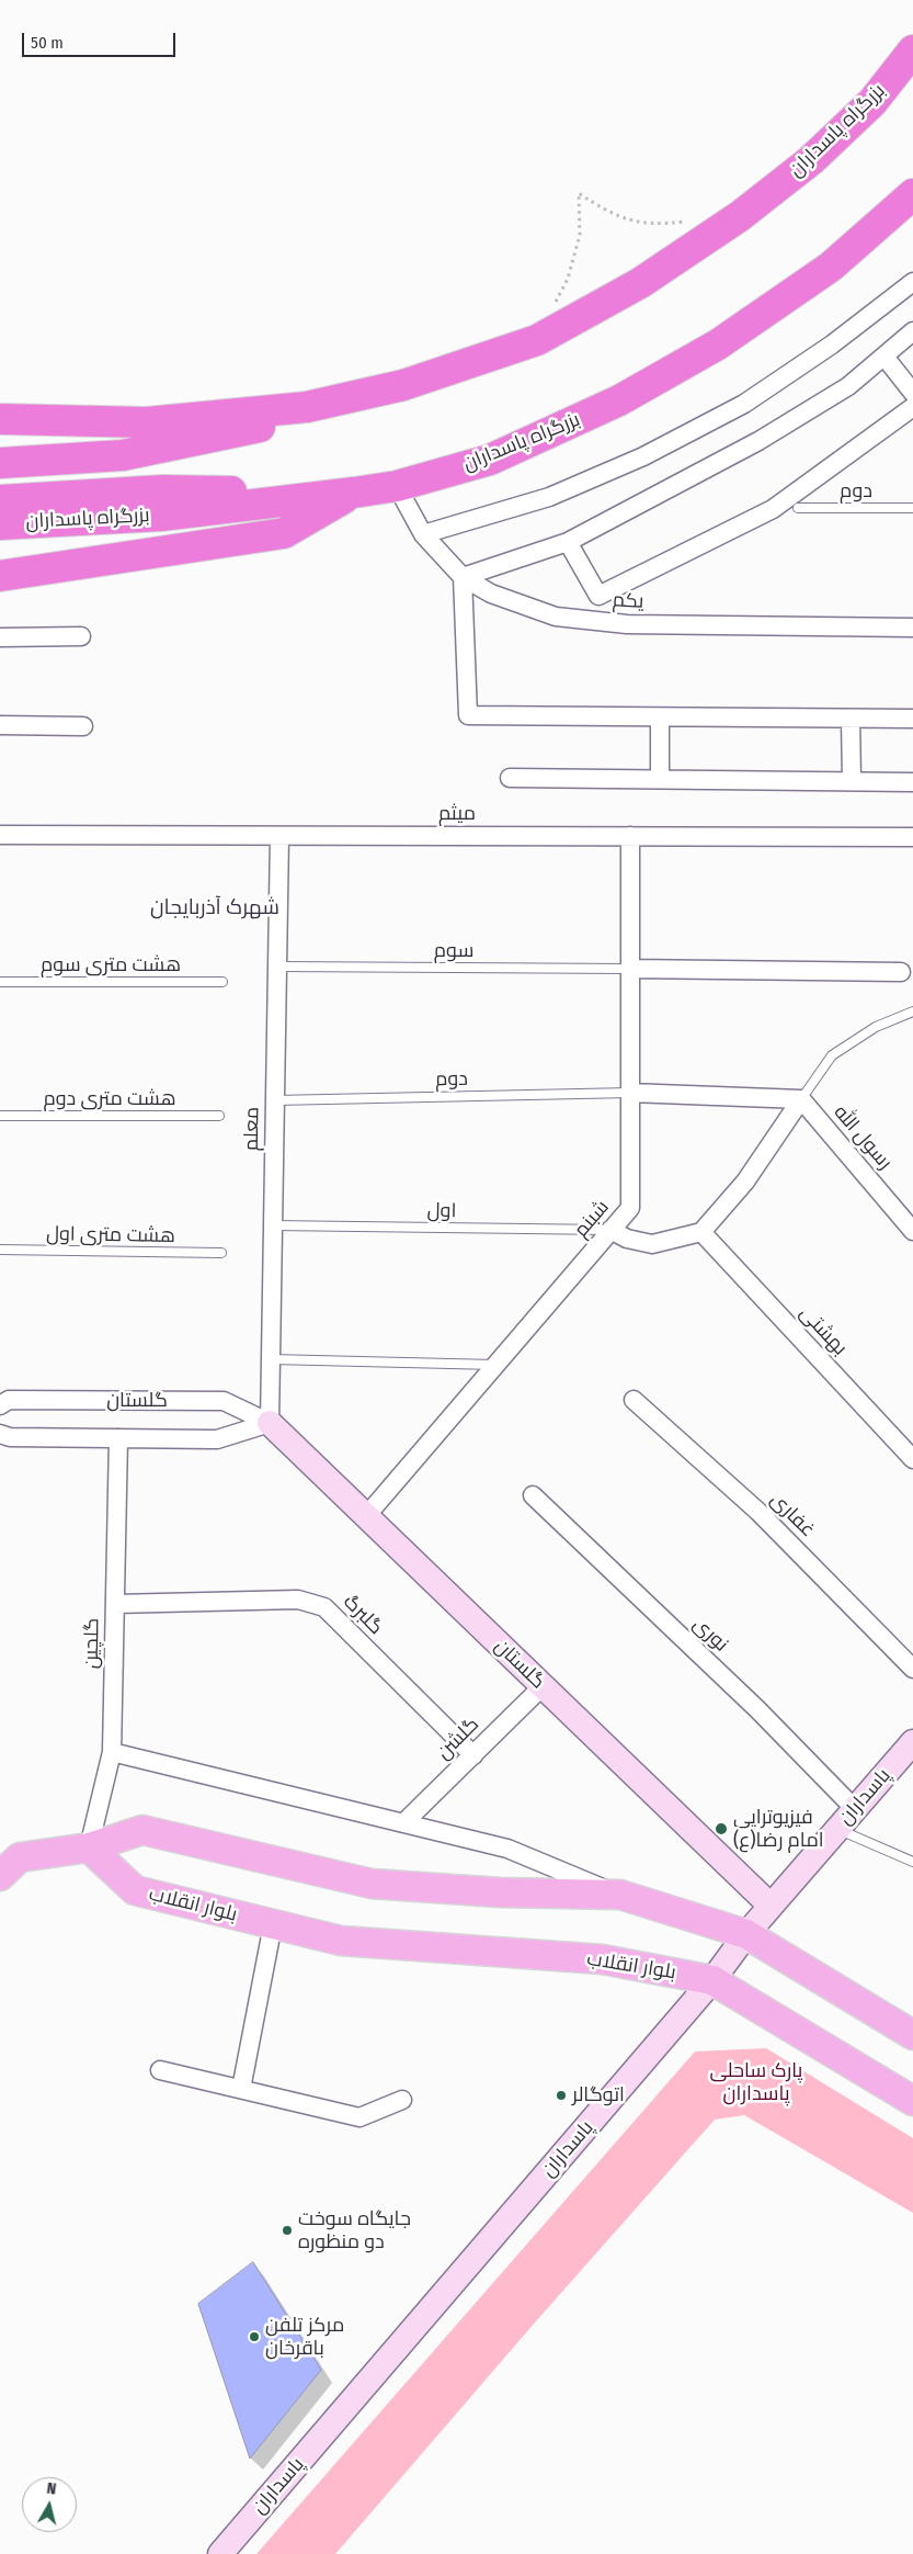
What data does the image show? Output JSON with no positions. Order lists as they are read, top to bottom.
{
  "streets": {
    "highway": ["بزرگراه پاسداران"],
    "main road": ["گلستان", "پاسداران", "بلوار انقلاب"],
    "street": [
      "یکم",
      "میثم",
      "معلم",
      "رسول الله",
      "شبنم",
      "بهشتی",
      "غفاری",
      "گلبرگ",
      "نوری",
      "گلچین",
      "گلشن"
    ],
    "lane": [
      "دوم",
      "سوم",
      "هشت متری سوم",
      "هشت متری دوم",
      "اول",
      "هشت متری اول"
    ]
  },
  "crossings": [
    ["بزرگراه پاسداران", "یکم"],
    ["دوم", "معلم"],
    ["دوم", "شبنم"],
    ["میثم", "معلم"],
    ["میثم", "شبنم"],
    ["سوم", "معلم"],
    ["سوم", "شبنم"],
    ["معلم", "اول"],
    ["معلم", "گلستان"],
    ["اول", "شبنم"],
    ["شبنم", "گلستان"],
    ["گلستان", "گلچین"],
    ["گلستان", "گلشن"],
    ["گلستان", "پاسداران"],
    ["گلبرگ", "گلچین"],
    ["گلبرگ", "گلشن"],
    ["نوری", "پاسداران"],
    ["گلچین", "بلوار انقلاب"],
    ["پاسداران", "بلوار انقلاب"]
  ],
  "districts": ["شهرک آذربایجان"],
  "parks": ["پارک ساحلی پاسداران"],
  "places": [
    "فیزیوتراپی امام رضا(ع)",
    "اتوگالر",
    "جایگاه سوخت دو منظوره",
    "مرکز تلفن باقرخان"
  ],
  "scale_bar": "50 m",
  "north": "top"
}
